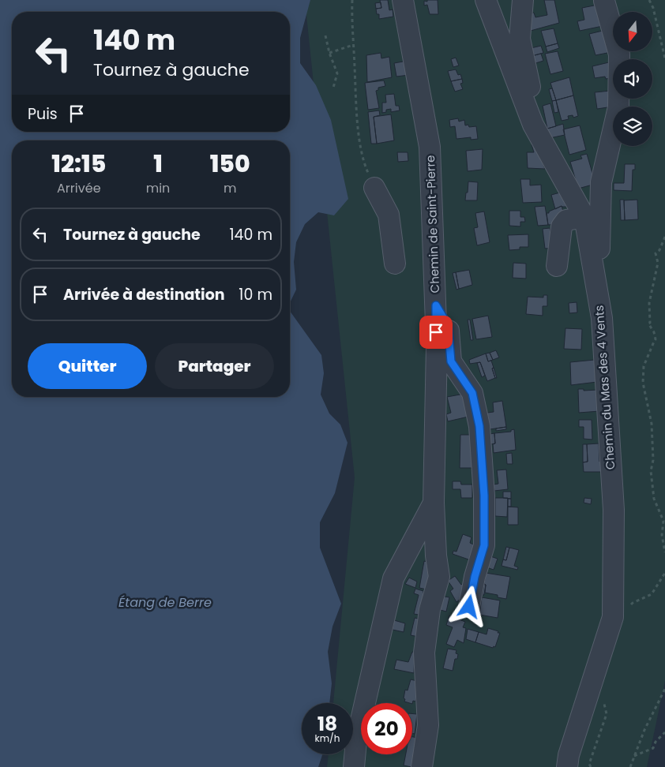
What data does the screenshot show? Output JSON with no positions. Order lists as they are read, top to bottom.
{
  "streets": {
    "street": ["Chemin de Saint-Pierre", "Chemin du Mas des 4 Vents"]
  },
  "water": ["Étang de Berre"],
  "north": "bottom",
  "page": {
    "turn": ["140 m", "Tournez à gauche"],
    "then": "Puis",
    "eta": [
      "12:15",
      "Arrivée",
      "1",
      "min",
      "150",
      "m"
    ],
    "list": [
      {
        "name": "Tournez à gauche",
        "value": "140 m"
      },
      {
        "name": "Arrivée à destination",
        "value": "10 m"
      }
    ],
    "buttons": ["Quitter", "Partager"],
    "speed": "18 km/h",
    "limit": "20"
  }
}
